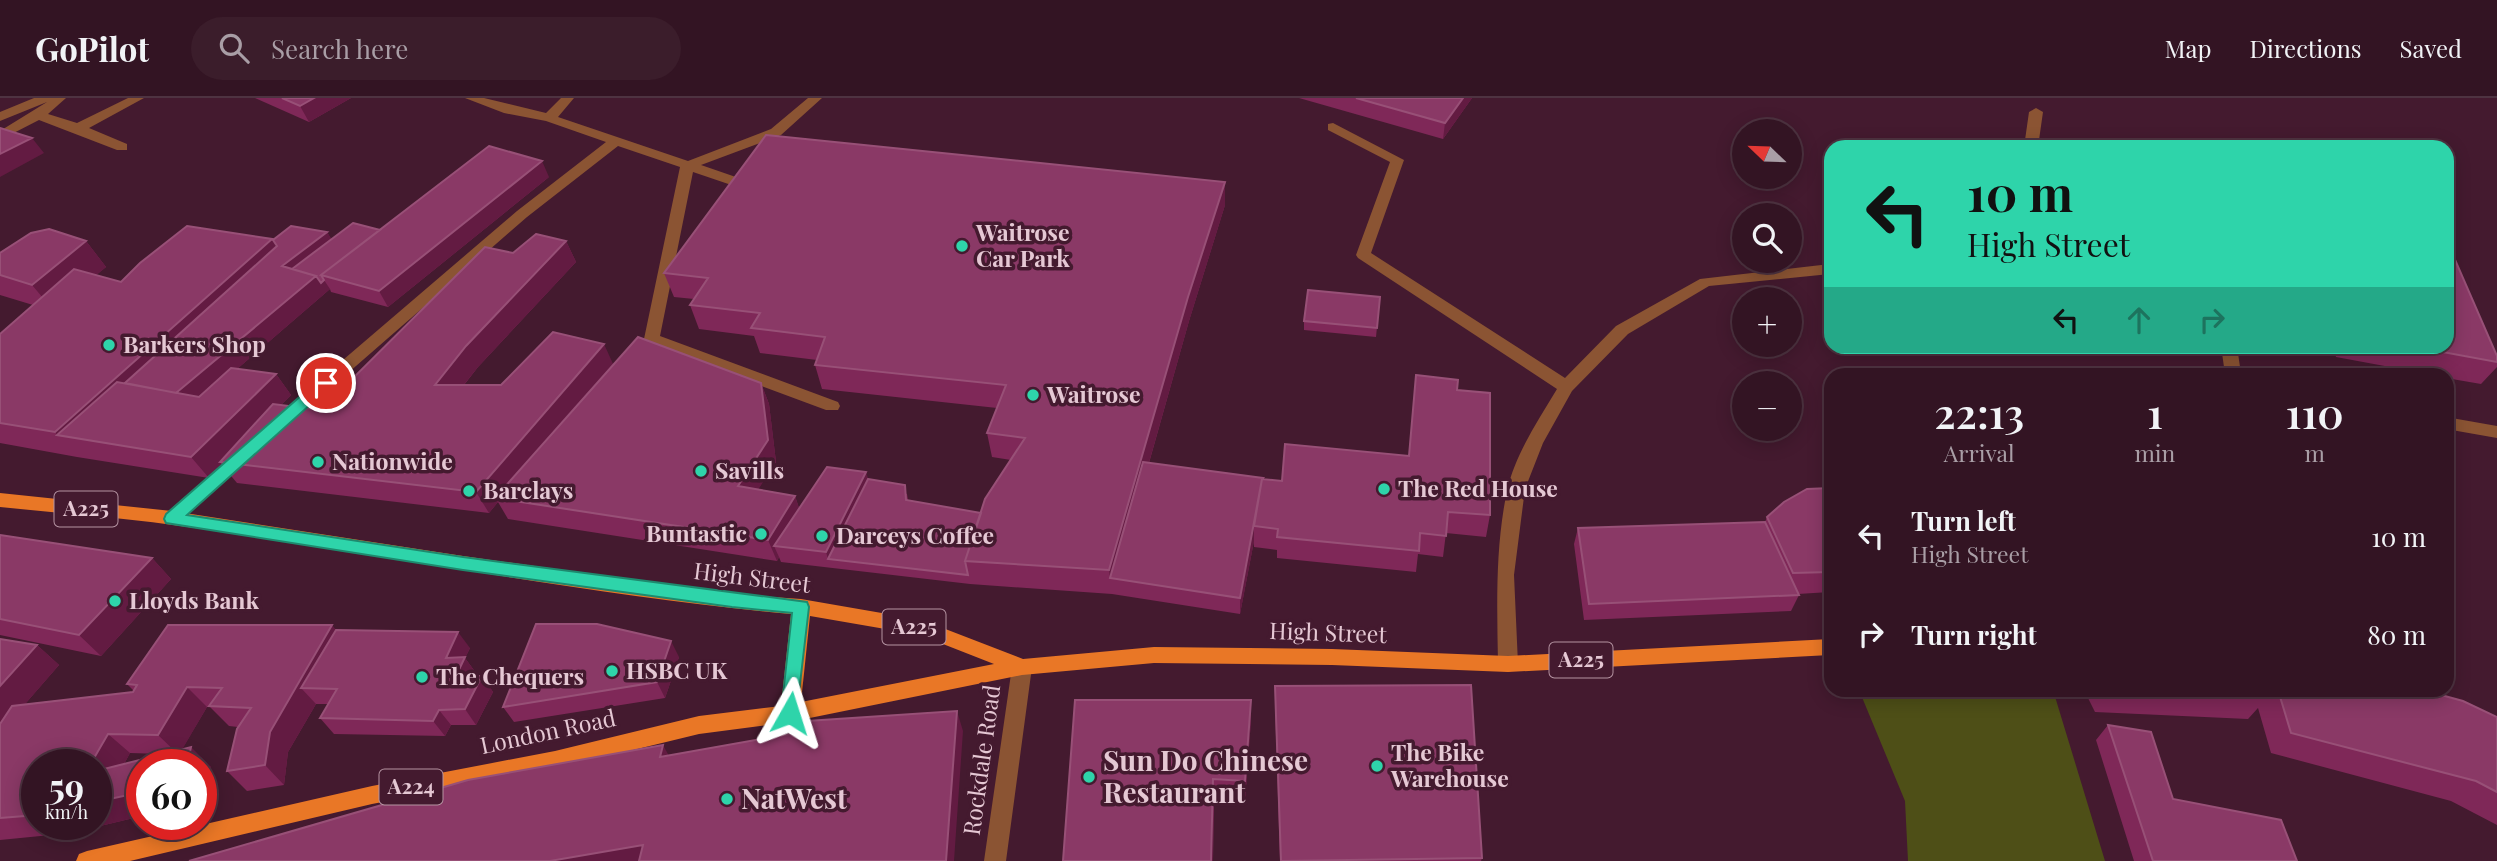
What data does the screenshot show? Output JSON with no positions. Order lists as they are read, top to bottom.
{
  "streets": {
    "main road": [
      "A225",
      "High Street",
      "London Road",
      "A224"
    ],
    "street": ["Rockdale Road"]
  },
  "crossings": [
    ["High Street", "London Road"],
    ["High Street", "Rockdale Road"],
    ["London Road", "Rockdale Road"]
  ],
  "places": [
    "Waitrose Car Park",
    "Barkers Shop",
    "Waitrose",
    "Nationwide",
    "Savills",
    "The Red House",
    "Barclays",
    "Buntastic",
    "Darceys Coffee",
    "Lloyds Bank",
    "HSBC UK",
    "The Chequers",
    "The Bike Warehouse",
    "Sun Do Chinese Restaurant",
    "NatWest"
  ],
  "north": "top left",
  "page": {
    "header": "GoPilot",
    "search": "Search here",
    "nav": ["Map", "Directions", "Saved"],
    "map_buttons": ["+", "−"],
    "turn": ["10 m", "High Street"],
    "eta": [
      "22:13",
      "Arrival",
      "1",
      "min",
      "110",
      "m"
    ],
    "list": [
      {
        "name": "Turn left",
        "note": "High Street",
        "value": "10 m"
      },
      {
        "name": "Turn right",
        "value": "80 m"
      }
    ],
    "speed": "59 km/h",
    "limit": "60"
  }
}
